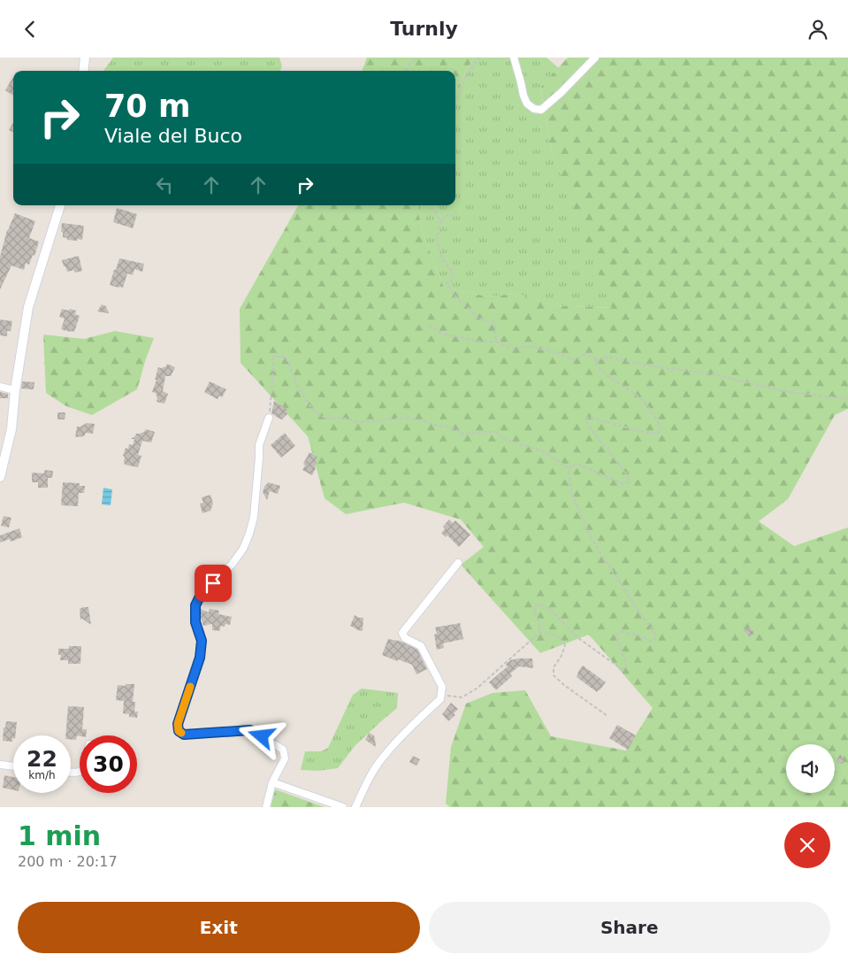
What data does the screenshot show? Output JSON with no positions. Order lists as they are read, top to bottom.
{
  "page": {
    "header": "Turnly",
    "turn": ["70 m", "Viale del Buco"],
    "speed": "22 km/h",
    "limit": "30",
    "heading": ["1 min", "200 m · 20:17"],
    "buttons": ["Exit", "Share"]
  }
}
